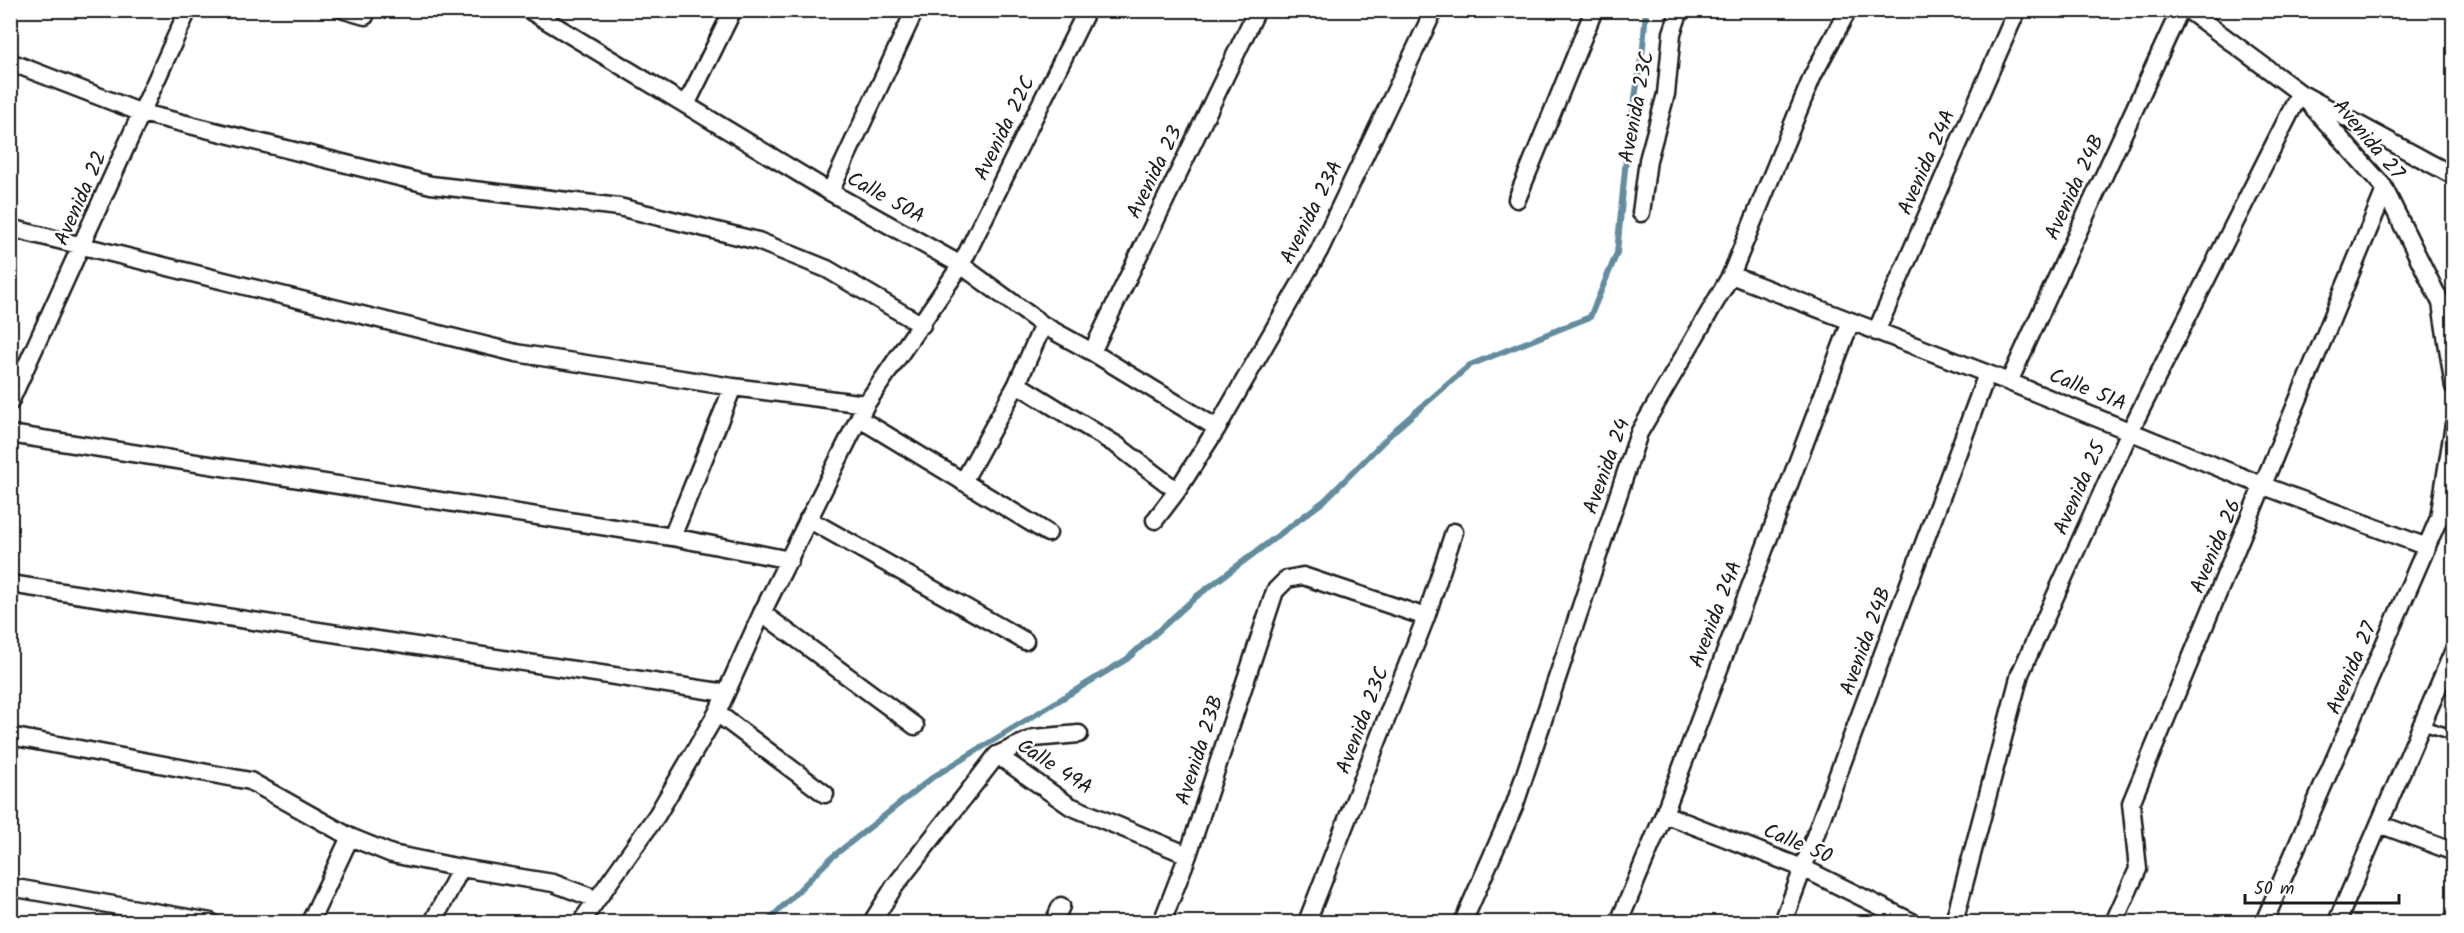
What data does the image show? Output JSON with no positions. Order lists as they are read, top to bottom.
{
  "streets": {
    "street": [
      "Avenida 23C",
      "Avenida 22C",
      "Avenida 27",
      "Avenida 24A",
      "Avenida 23",
      "Avenida 24B",
      "Calle 50A",
      "Avenida 22",
      "Avenida 23A",
      "Calle 51A",
      "Avenida 24",
      "Avenida 25",
      "Avenida 26",
      "Avenida 23B",
      "Calle 49A",
      "Calle 50"
    ]
  },
  "crossings": [
    ["Avenida 23C", "Avenida 23B"],
    ["Avenida 22C", "Calle 50A"],
    ["Avenida 27", "Calle 51A"],
    ["Avenida 27", "Avenida 25"],
    ["Avenida 27", "Avenida 26"],
    ["Avenida 24A", "Calle 51A"],
    ["Avenida 24A", "Calle 50"],
    ["Avenida 23", "Calle 50A"],
    ["Avenida 24B", "Calle 51A"],
    ["Avenida 24B", "Calle 50"],
    ["Calle 50A", "Avenida 23A"],
    ["Calle 51A", "Avenida 24"],
    ["Calle 51A", "Avenida 25"],
    ["Calle 51A", "Avenida 26"],
    ["Avenida 23B", "Calle 49A"]
  ],
  "scale_bar": "50 m"
}
